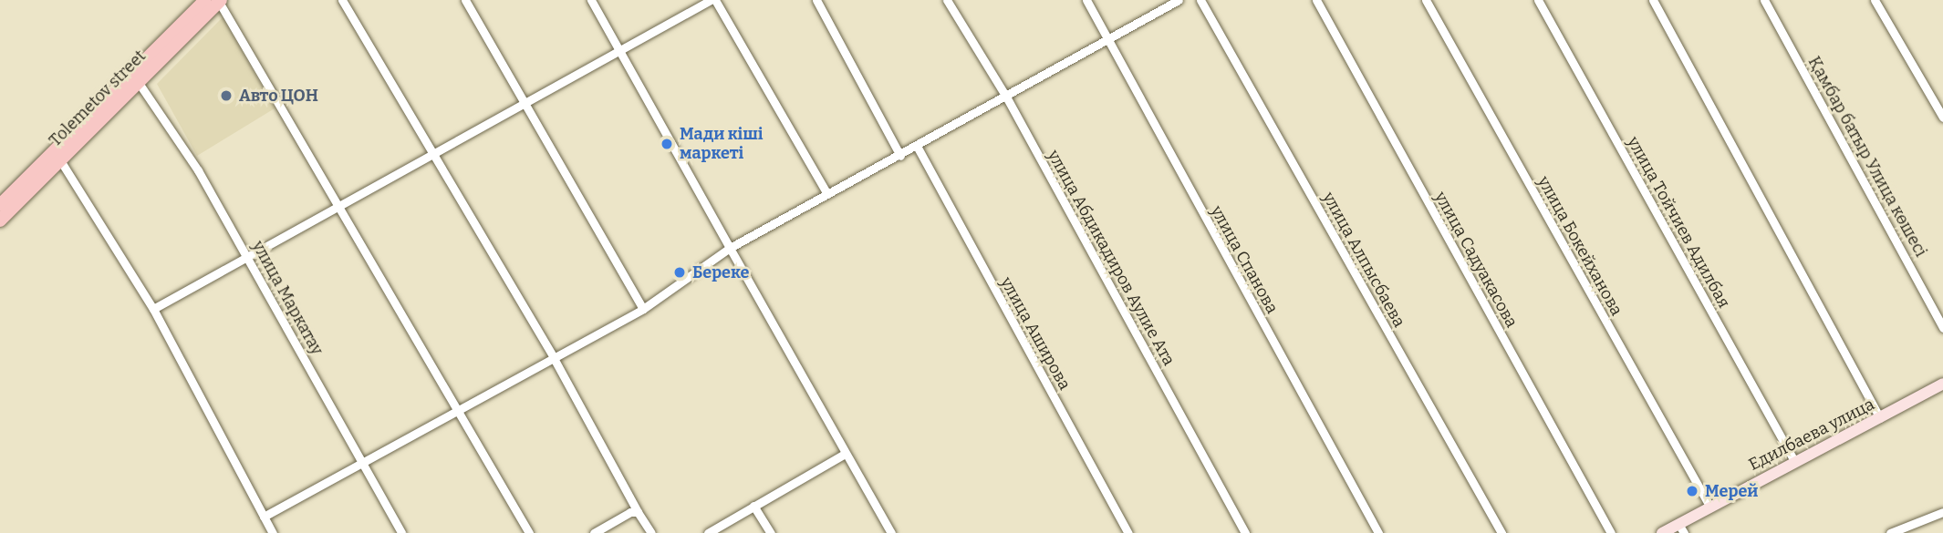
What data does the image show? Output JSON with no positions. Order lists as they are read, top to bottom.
{
  "streets": {
    "main road": ["Tolemetov street"],
    "street": [
      "Қамбар батыр Улица көшесі",
      "улица Тойчиев Адилбая",
      "улица Бокейханова",
      "улица Абдикадиров Аулие Ата",
      "улица Спанова",
      "улица Алпысбаева",
      "улица Садуакасова",
      "улица Маркатау",
      "улица Аширова",
      "Едилбаева улица"
    ]
  },
  "crossings": [
    ["Tolemetov street", "улица Маркатау"],
    ["улица Тойчиев Адилбая", "Едилбаева улица"],
    ["улица Бокейханова", "Едилбаева улица"]
  ],
  "places": [
    "Авто ЦОН",
    "Мади кіші маркеті",
    "Береке",
    "Мерей"
  ]
}
